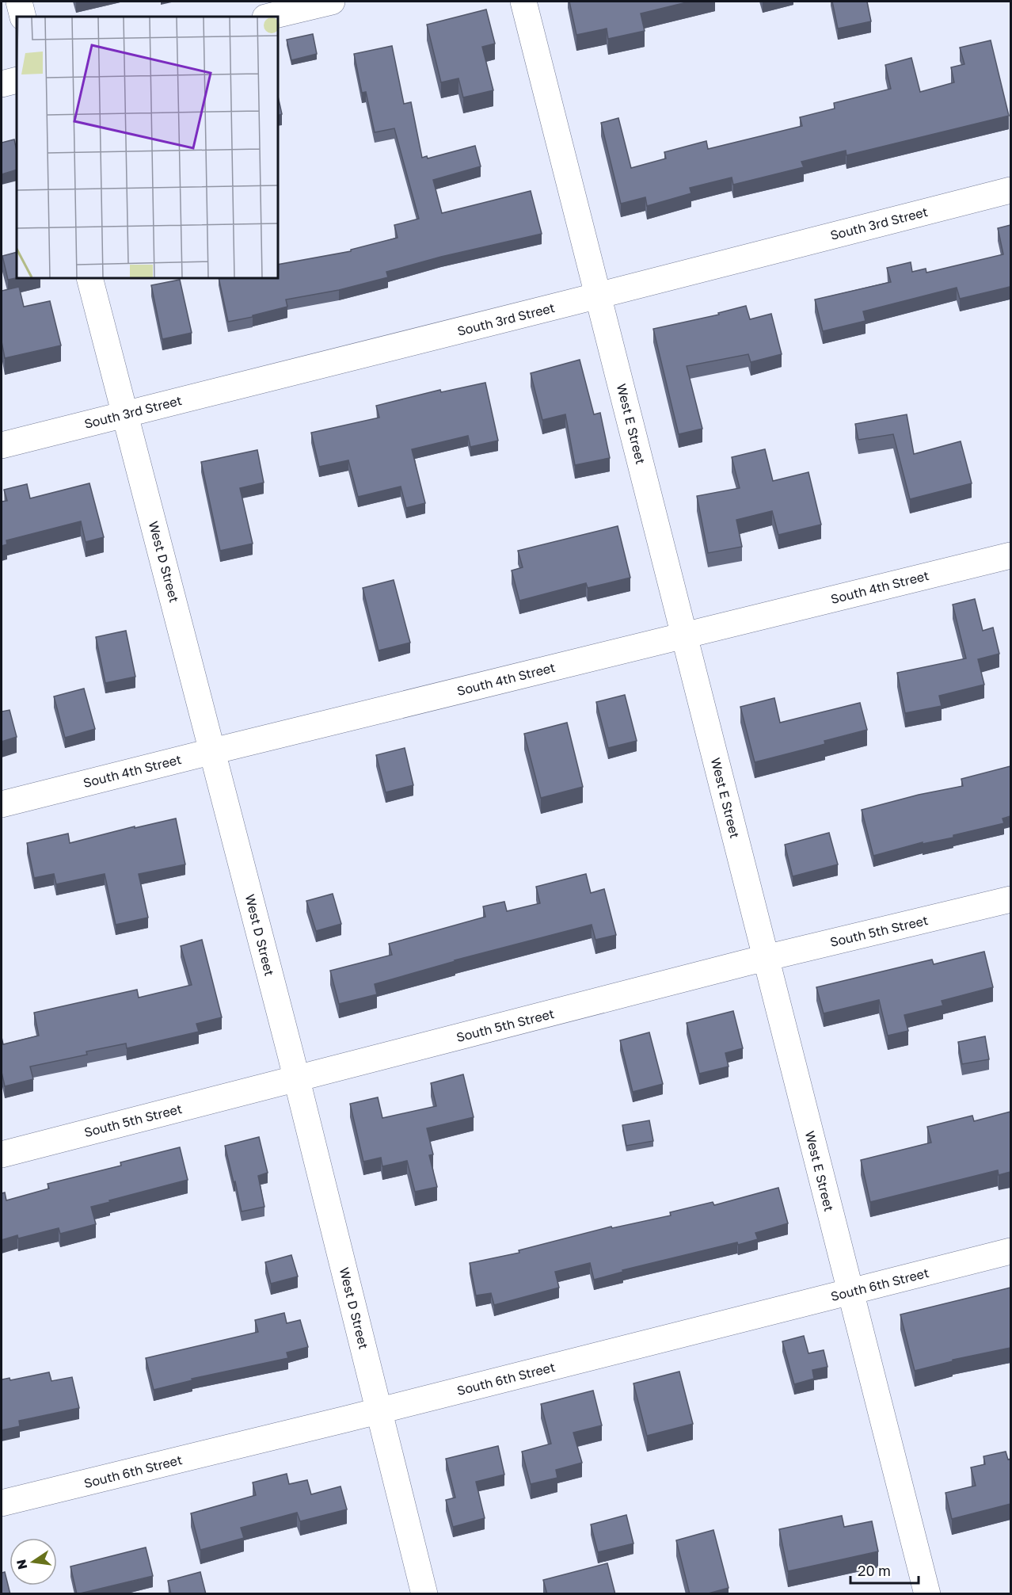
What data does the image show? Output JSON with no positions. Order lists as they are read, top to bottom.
{
  "streets": {
    "street": [
      "South 3rd Street",
      "West E Street",
      "West D Street",
      "South 4th Street",
      "South 5th Street",
      "South 6th Street"
    ]
  },
  "crossings": [
    ["South 3rd Street", "West E Street"],
    ["South 3rd Street", "West D Street"],
    ["West E Street", "South 4th Street"],
    ["West E Street", "South 5th Street"],
    ["West E Street", "South 6th Street"],
    ["West D Street", "South 4th Street"],
    ["West D Street", "South 5th Street"],
    ["West D Street", "South 6th Street"]
  ],
  "scale_bar": "20 m",
  "north": "left"
}
